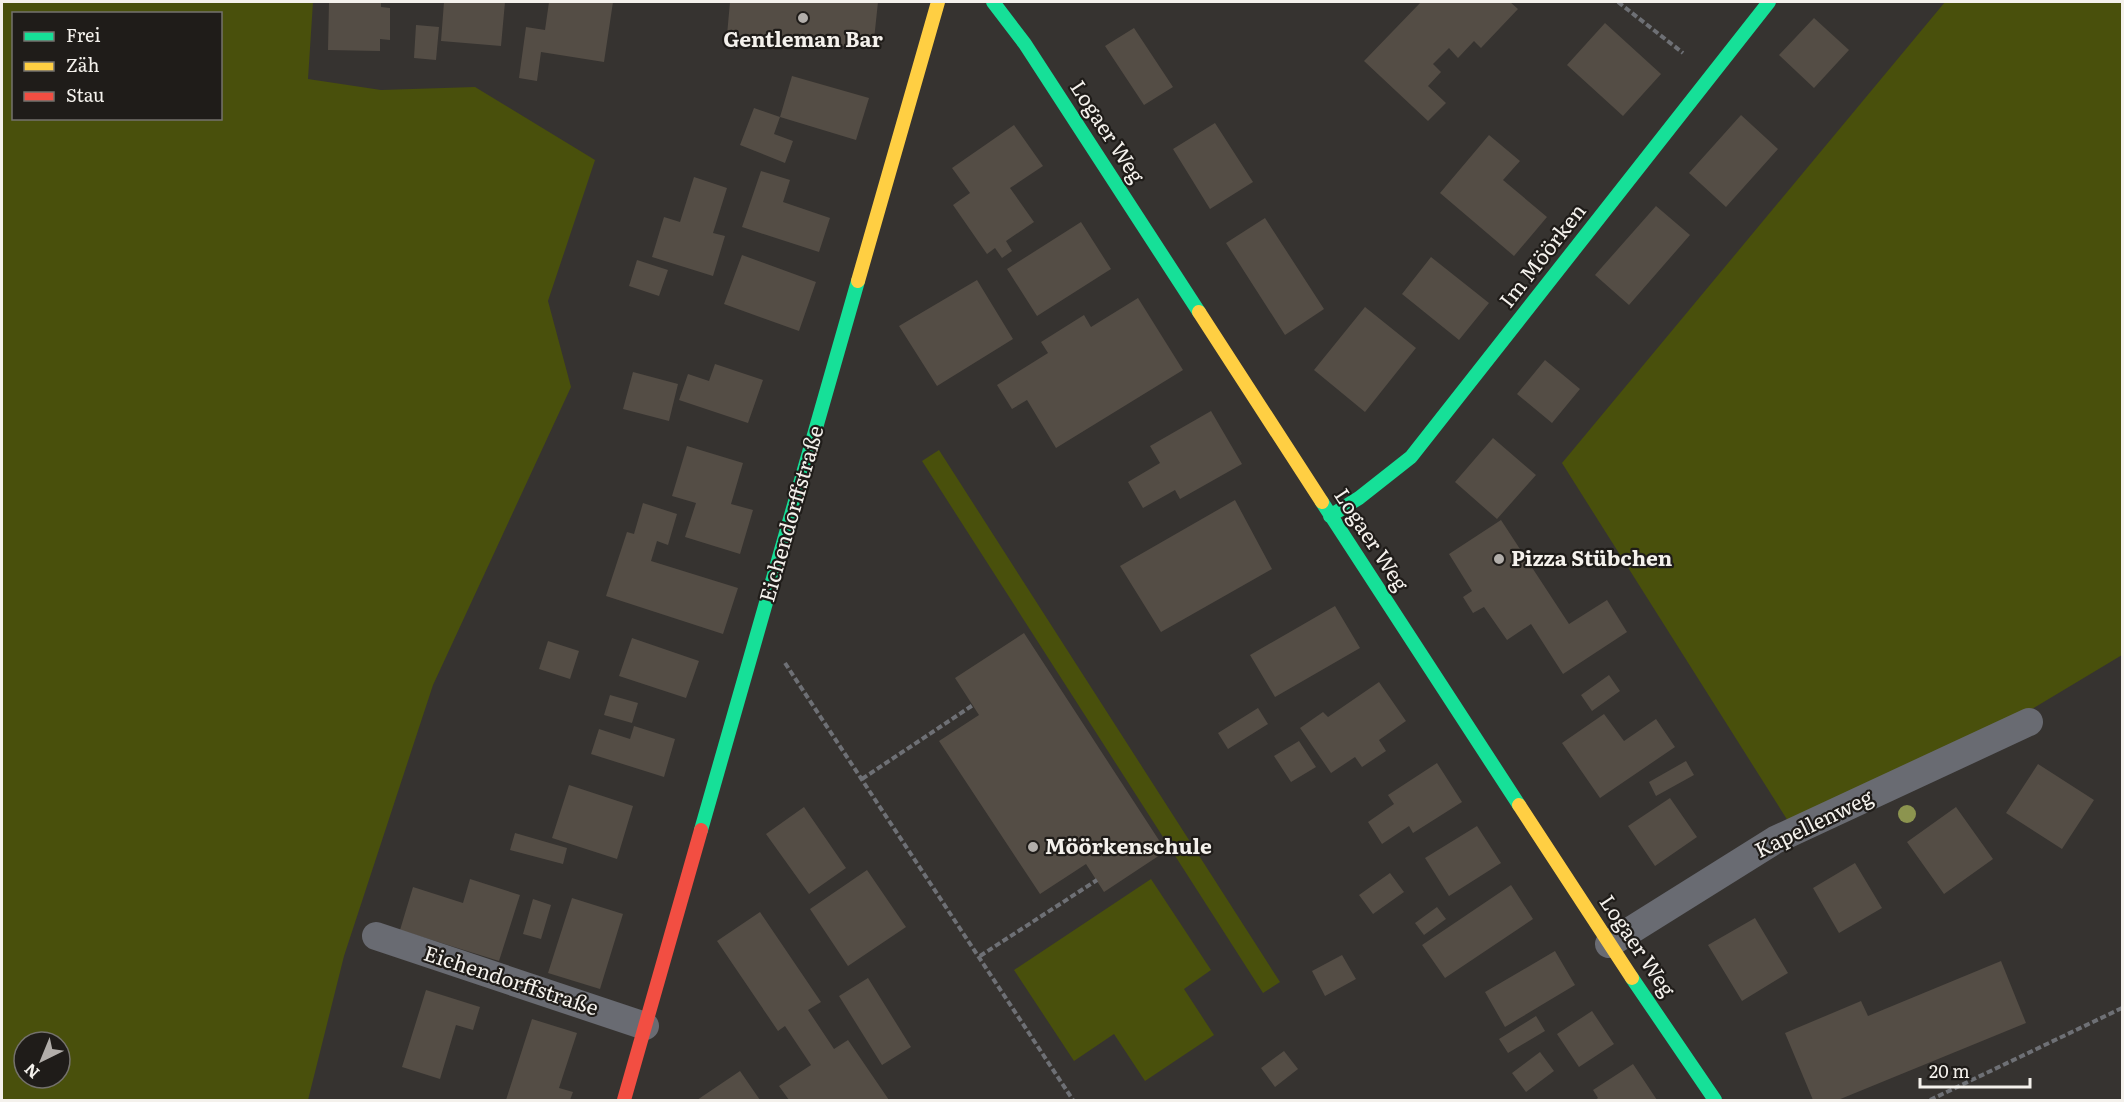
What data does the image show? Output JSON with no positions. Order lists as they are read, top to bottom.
{
  "streets": {
    "street": [
      "Logaer Weg",
      "Im Möörken",
      "Eichendorffstraße",
      "Kapellenweg"
    ]
  },
  "crossings": [
    ["Logaer Weg", "Im Möörken"],
    ["Logaer Weg", "Kapellenweg"]
  ],
  "places": ["Gentleman Bar", "Pizza Stübchen", "Möörkenschule"],
  "legend": ["Frei", "Zäh", "Stau"],
  "scale_bar": "20 m",
  "north": "bottom left"
}
